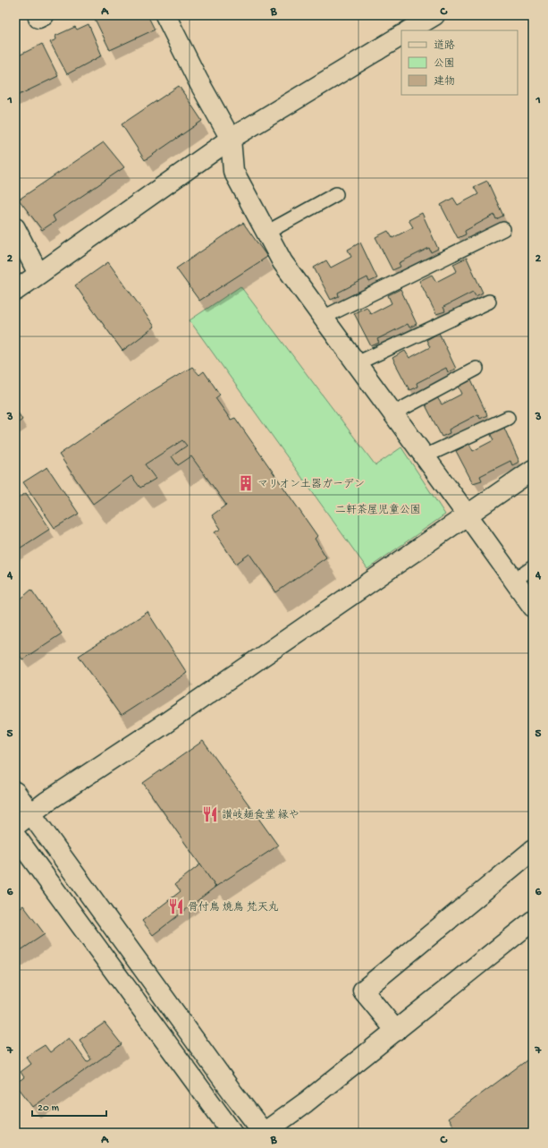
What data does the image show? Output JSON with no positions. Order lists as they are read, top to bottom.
{
  "parks": ["二軒茶屋児童公園"],
  "places": {
    "building": ["マリオン土器ガーデン"],
    "restaurant": ["讃岐麺食堂 縁や", "骨付鳥 焼鳥 梵天丸"]
  },
  "legend": ["道路", "公園", "建物"],
  "scale_bar": "20 m",
  "grid": {
    "columns": ["A", "B", "C"],
    "rows": [
      "1",
      "2",
      "3",
      "4",
      "5",
      "6",
      "7"
    ]
  }
}
